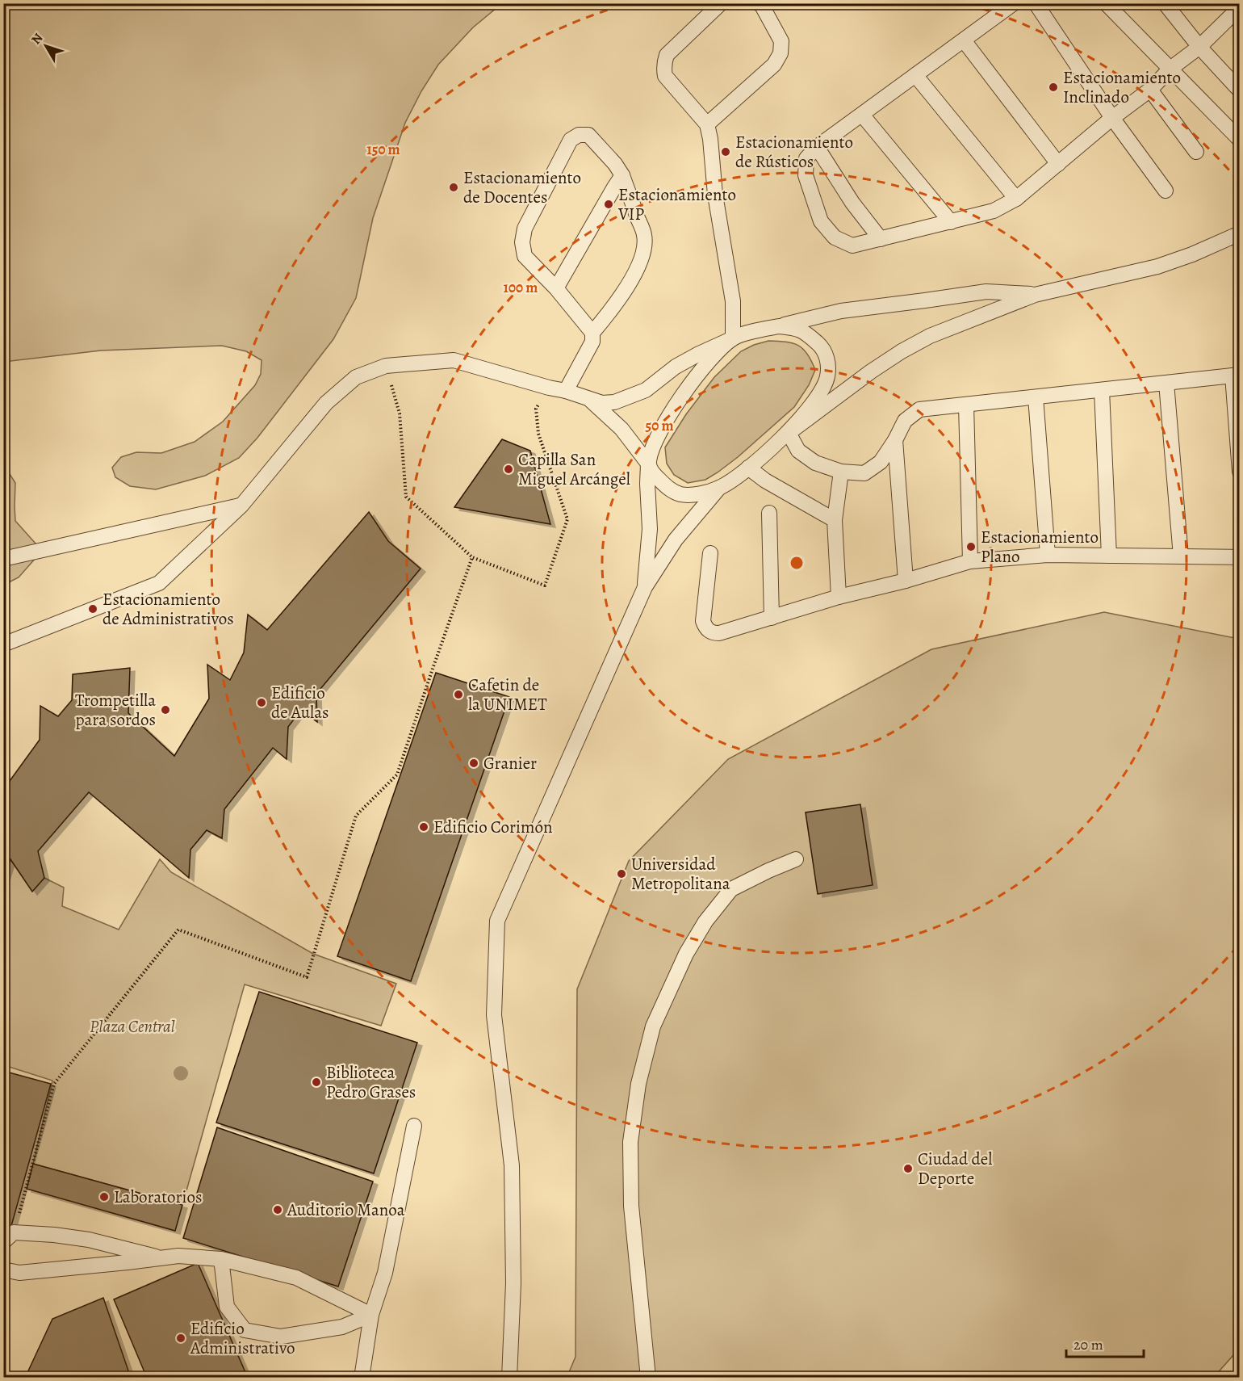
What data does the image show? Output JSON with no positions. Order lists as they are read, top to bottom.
{
  "parks": ["Plaza Central"],
  "places": [
    "Estacionamiento Inclinado",
    "Estacionamiento de Rústicos",
    "Estacionamiento de Docentes",
    "Estacionamiento VIP",
    "Capilla San Miguel Arcángel",
    "Estacionamiento Plano",
    "Estacionamiento de Administrativos",
    "Cafetin de la UNIMET",
    "Edificio de Aulas",
    "Trompetilla para sordos",
    "Granier",
    "Edificio Corimón",
    "Universidad Metropolitana",
    "Biblioteca Pedro Grases",
    "Ciudad del Deporte",
    "Laboratorios",
    "Auditorio Manoa",
    "Edificio Administrativo"
  ],
  "scale_bar": "20 m",
  "north": "top left",
  "rings": ["150 m", "100 m", "50 m"]
}
